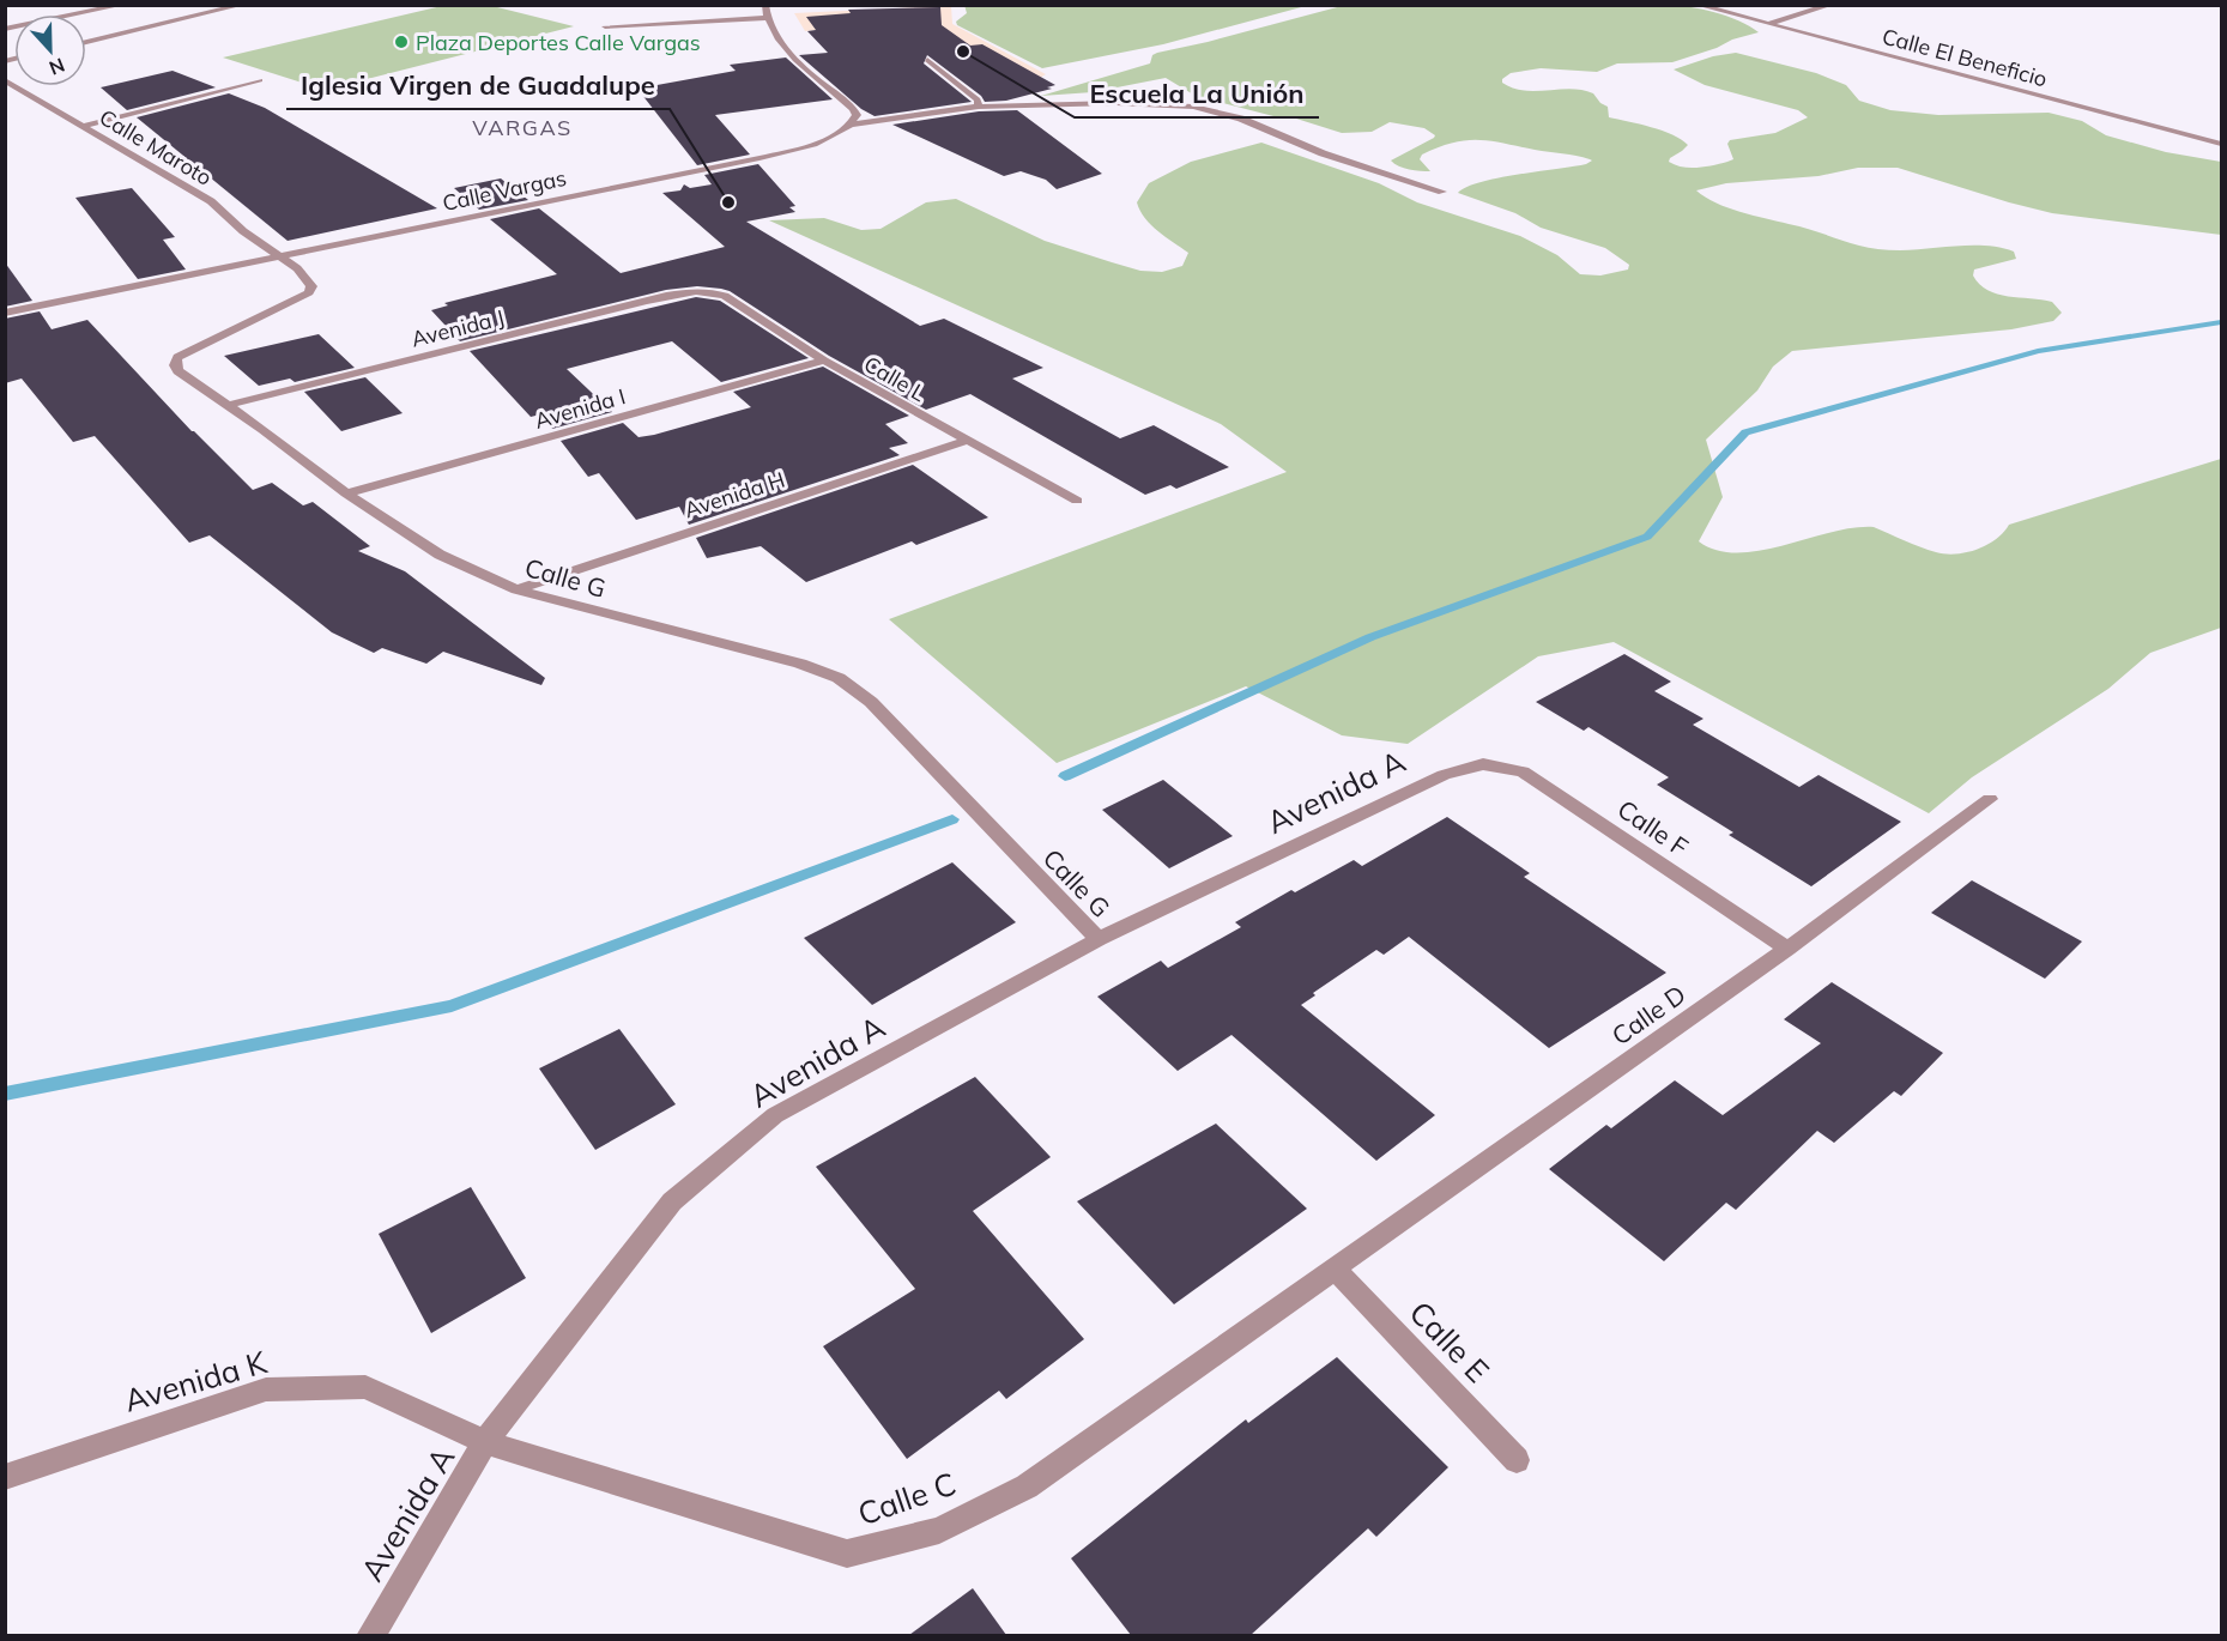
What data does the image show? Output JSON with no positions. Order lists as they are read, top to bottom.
{
  "streets": {
    "street": [
      "Calle El Beneficio",
      "Calle Maroto",
      "Calle Vargas",
      "Avenida J",
      "Calle L",
      "Avenida I",
      "Avenida H",
      "Calle G",
      "Avenida A",
      "Calle F",
      "Calle D",
      "Calle E",
      "Avenida K",
      "Calle C"
    ]
  },
  "crossings": [
    ["Calle Maroto", "Calle Vargas"],
    ["Calle Maroto", "Calle G"],
    ["Calle Vargas", "Calle G"],
    ["Avenida J", "Calle L"],
    ["Avenida J", "Calle G"],
    ["Calle L", "Avenida I"],
    ["Calle L", "Avenida H"],
    ["Avenida I", "Calle G"],
    ["Avenida H", "Calle G"],
    ["Calle G", "Avenida A"],
    ["Avenida A", "Calle F"],
    ["Avenida A", "Avenida K"],
    ["Avenida A", "Calle C"],
    ["Calle F", "Calle D"],
    ["Calle D", "Calle E"],
    ["Calle D", "Calle C"],
    ["Calle E", "Calle C"],
    ["Avenida K", "Calle C"]
  ],
  "districts": ["VARGAS"],
  "places": ["Plaza Deportes Calle Vargas", "Escuela La Unión", "Iglesia Virgen de Guadalupe"],
  "north": "bottom"
}
